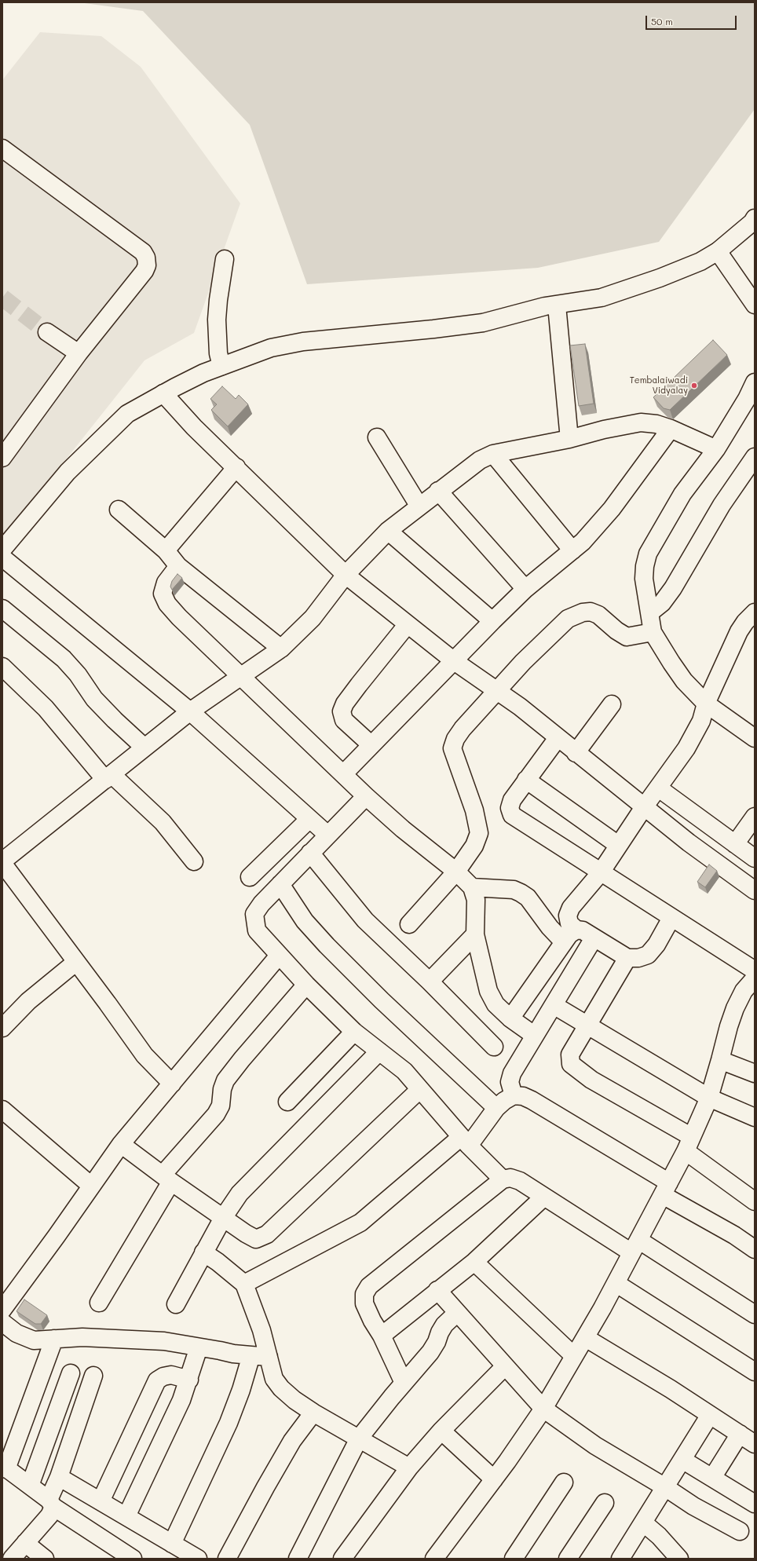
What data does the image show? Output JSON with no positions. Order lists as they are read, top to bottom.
{
  "places": ["Tembalaiwadi Vidyalay"],
  "scale_bar": "50 m"
}
